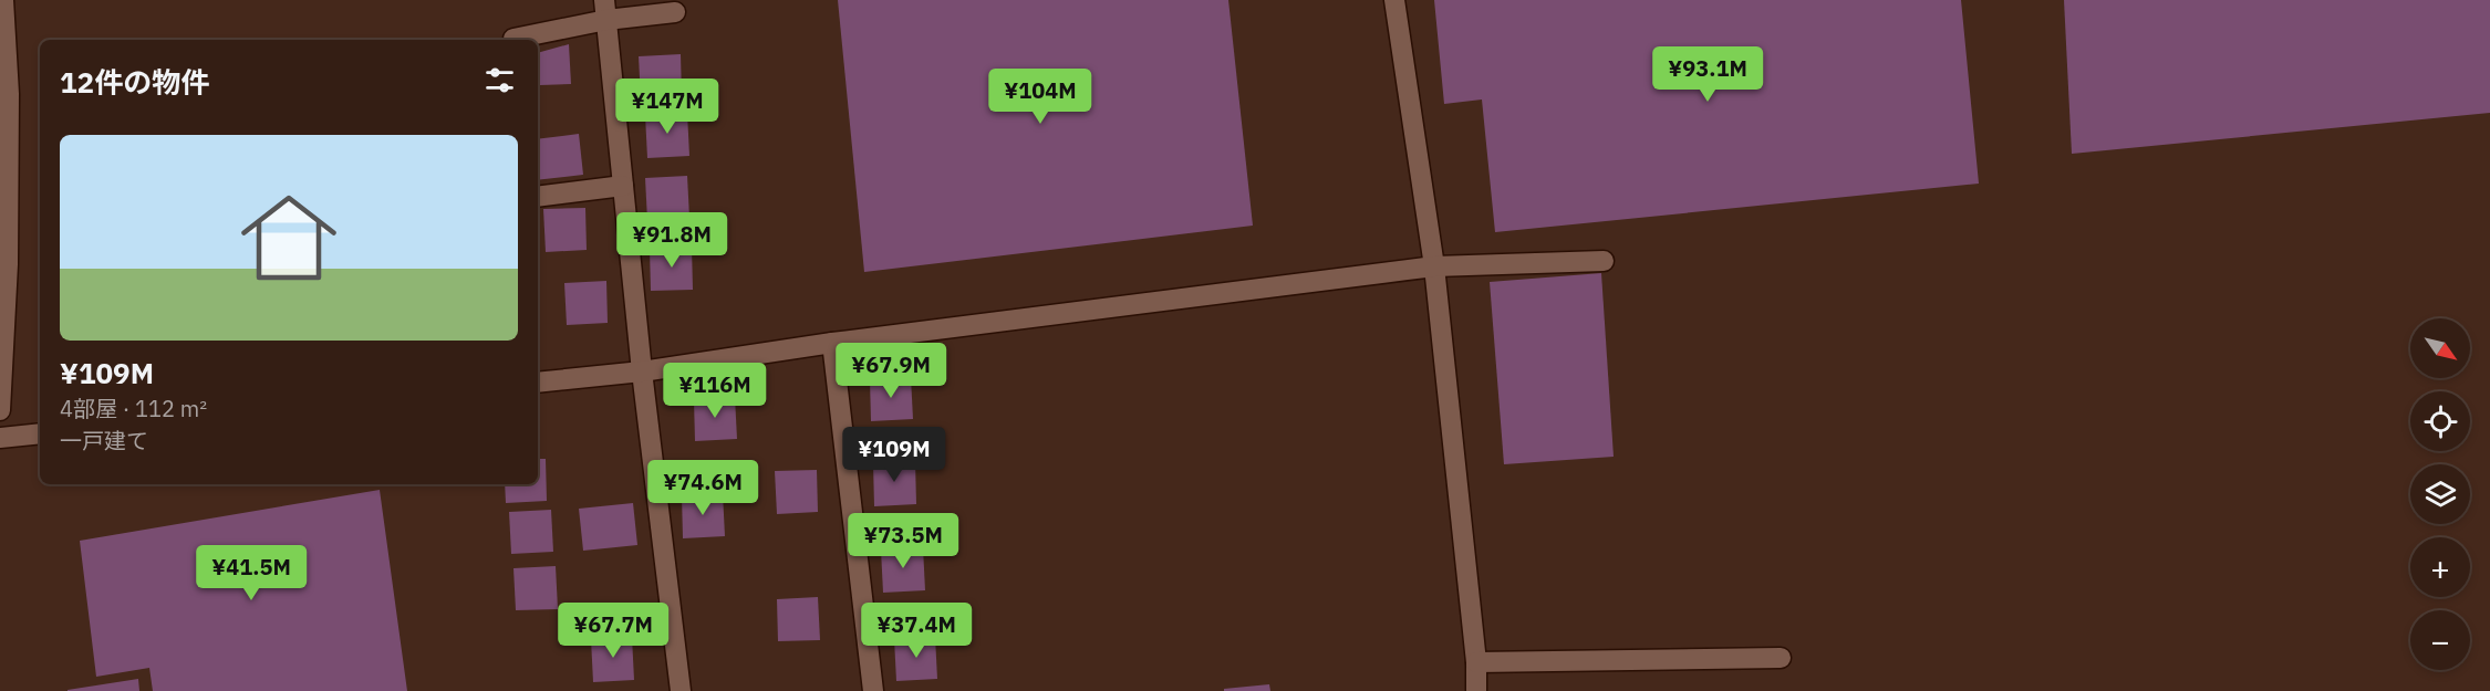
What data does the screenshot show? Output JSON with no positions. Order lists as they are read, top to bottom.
{
  "north": "bottom right",
  "page": {
    "heading": "12件の物件",
    "price": [
      "¥93.1M",
      "¥104M",
      "¥147M",
      "¥91.8M",
      "¥67.9M",
      "¥116M",
      "¥109M",
      "¥74.6M",
      "¥73.5M",
      "¥41.5M",
      "¥67.7M",
      "¥37.4M"
    ],
    "list": [
      {
        "name": "¥109M",
        "note": "4部屋 · 112 m² · 一戸建て"
      }
    ],
    "map_buttons": ["+", "−"]
  }
}
